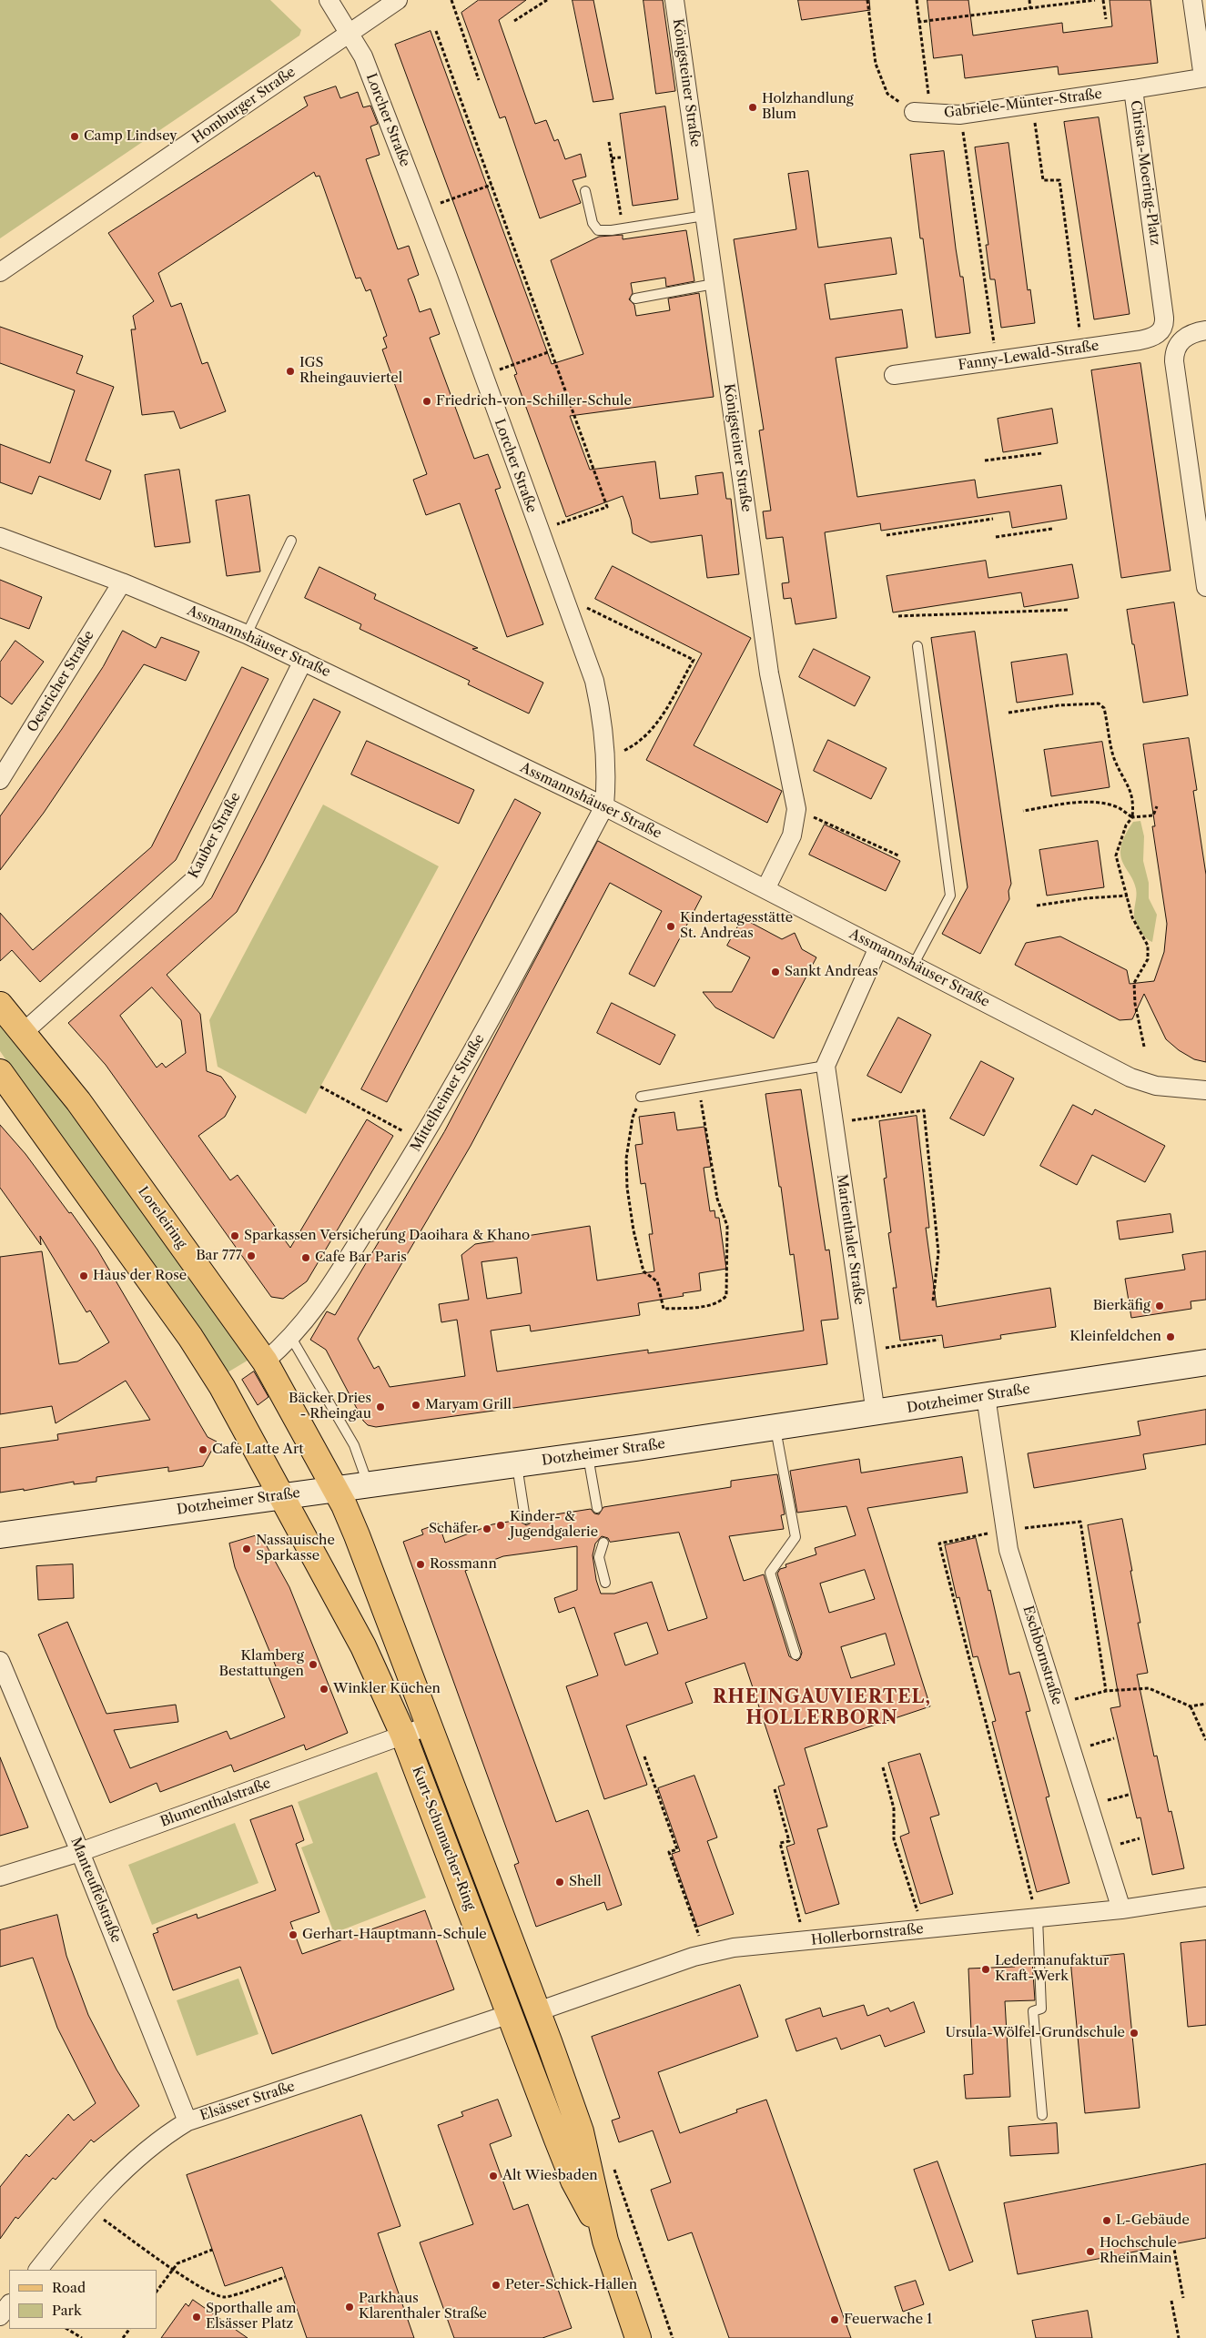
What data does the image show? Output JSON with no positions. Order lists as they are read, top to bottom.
{
  "streets": {
    "main road": ["Loreleiring", "Dotzheimer Straße", "Kurt-Schumacher-Ring"],
    "street": [
      "Königsteiner Straße",
      "Gabriele-Münter-Straße",
      "Homburger Straße",
      "Lorcher Straße",
      "Christa-Moering-Platz",
      "Fanny-Lewald-Straße",
      "Assmannshäuser Straße",
      "Oestricher Straße",
      "Kauber Straße",
      "Mittelheimer Straße",
      "Marienthaler Straße",
      "Eschbornstraße",
      "Blumenthalstraße",
      "Manteuffelstraße",
      "Hollerbornstraße",
      "Elsässer Straße"
    ]
  },
  "crossings": [
    ["Königsteiner Straße", "Assmannshäuser Straße"],
    ["Gabriele-Münter-Straße", "Christa-Moering-Platz"],
    ["Homburger Straße", "Lorcher Straße"],
    ["Lorcher Straße", "Assmannshäuser Straße"],
    ["Lorcher Straße", "Mittelheimer Straße"],
    ["Christa-Moering-Platz", "Fanny-Lewald-Straße"],
    ["Assmannshäuser Straße", "Oestricher Straße"],
    ["Assmannshäuser Straße", "Kauber Straße"],
    ["Assmannshäuser Straße", "Mittelheimer Straße"],
    ["Kauber Straße", "Loreleiring"],
    ["Mittelheimer Straße", "Loreleiring"],
    ["Loreleiring", "Dotzheimer Straße"],
    ["Loreleiring", "Kurt-Schumacher-Ring"],
    ["Marienthaler Straße", "Dotzheimer Straße"],
    ["Dotzheimer Straße", "Eschbornstraße"],
    ["Dotzheimer Straße", "Kurt-Schumacher-Ring"],
    ["Eschbornstraße", "Hollerbornstraße"],
    ["Blumenthalstraße", "Kurt-Schumacher-Ring"],
    ["Blumenthalstraße", "Manteuffelstraße"],
    ["Kurt-Schumacher-Ring", "Hollerbornstraße"],
    ["Kurt-Schumacher-Ring", "Elsässer Straße"],
    ["Manteuffelstraße", "Elsässer Straße"]
  ],
  "districts": ["RHEINGAUVIERTEL, HOLLERBORN"],
  "places": [
    "Holzhandlung Blum",
    "Camp Lindsey",
    "IGS Rheingauviertel",
    "Friedrich-von-Schiller-Schule",
    "Kindertagesstätte St. Andreas",
    "Sankt Andreas",
    "Sparkassen Versicherung Daoihara & Khano",
    "Bar 777",
    "Cafe Bar Paris",
    "Haus der Rose",
    "Bierkäfig",
    "Kleinfeldchen",
    "Maryam Grill",
    "Bäcker Dries - Rheingau",
    "Cafe Latte Art",
    "Kinder- & Jugendgalerie",
    "Schäfer",
    "Nassauische Sparkasse",
    "Rossmann",
    "Klamberg Bestattungen",
    "Winkler Küchen",
    "Shell",
    "Gerhart-Hauptmann-Schule",
    "Ledermanufaktur Kraft-Werk",
    "Ursula-Wölfel-Grundschule",
    "Alt Wiesbaden",
    "L-Gebäude",
    "Hochschule RheinMain",
    "Peter-Schick-Hallen",
    "Parkhaus Klarenthaler Straße",
    "Sporthalle am Elsässer Platz",
    "Feuerwache 1"
  ],
  "legend": ["Road", "Park"]
}
